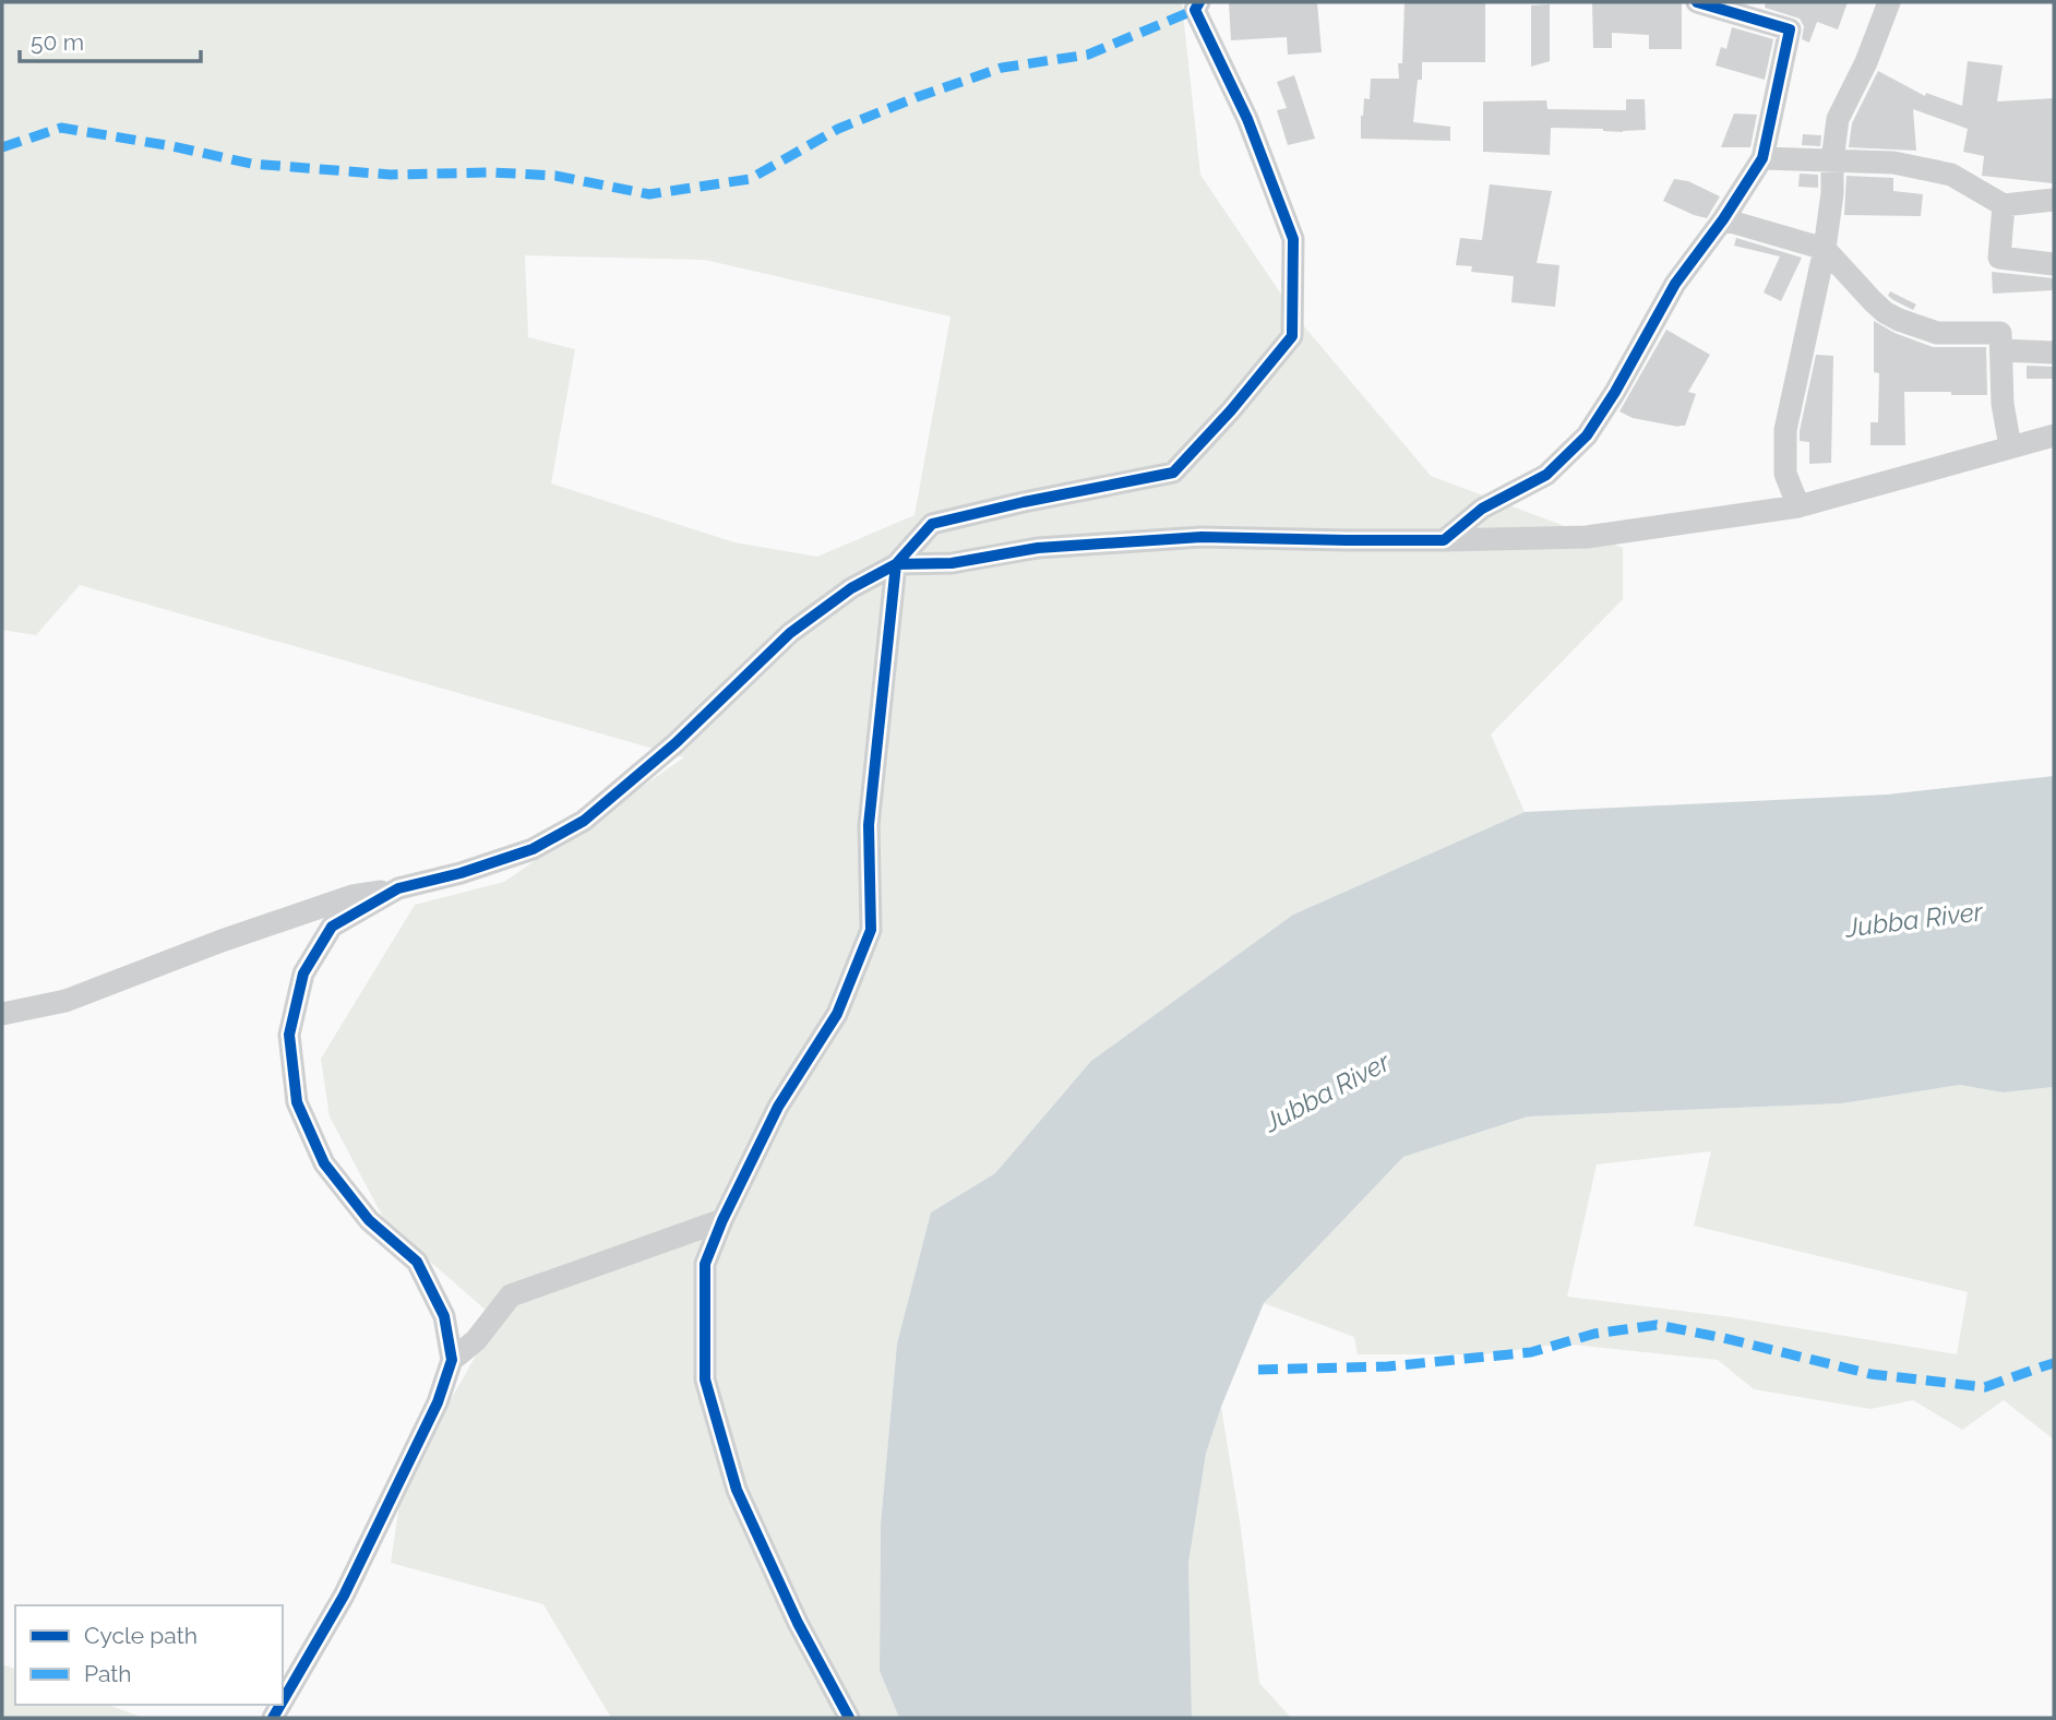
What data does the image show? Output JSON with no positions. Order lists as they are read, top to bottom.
{
  "water": ["Jubba River"],
  "legend": ["Cycle path", "Path"],
  "scale_bar": "50 m"
}
